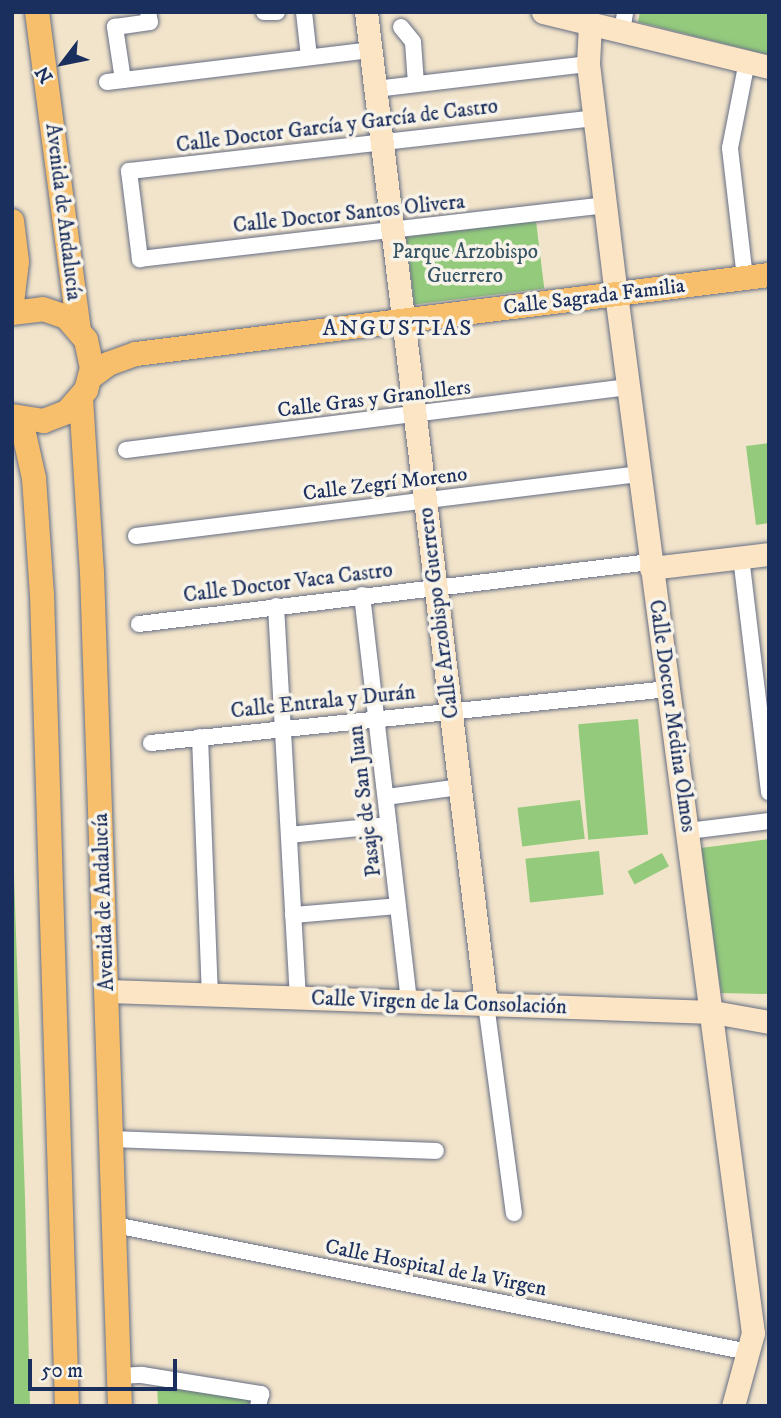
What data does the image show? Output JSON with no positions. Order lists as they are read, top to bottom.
{
  "streets": {
    "main road": ["Avenida de Andalucía", "Calle Sagrada Familia"],
    "street": [
      "Calle Doctor García y García de Castro",
      "Calle Doctor Santos Olivera",
      "Calle Gras y Granollers",
      "Calle Zegrí Moreno",
      "Calle Doctor Vaca Castro",
      "Calle Arzobispo Guerrero",
      "Calle Entrala y Durán",
      "Calle Doctor Medina Olmos",
      "Pasaje de San Juan",
      "Calle Virgen de la Consolación",
      "Calle Hospital de la Virgen"
    ]
  },
  "crossings": [
    ["Calle Doctor García y García de Castro", "Calle Doctor Santos Olivera"],
    ["Calle Doctor García y García de Castro", "Calle Arzobispo Guerrero"],
    ["Calle Doctor García y García de Castro", "Calle Doctor Medina Olmos"],
    ["Avenida de Andalucía", "Calle Sagrada Familia"],
    ["Avenida de Andalucía", "Calle Virgen de la Consolación"],
    ["Avenida de Andalucía", "Calle Hospital de la Virgen"],
    ["Calle Doctor Santos Olivera", "Calle Arzobispo Guerrero"],
    ["Calle Doctor Santos Olivera", "Calle Doctor Medina Olmos"],
    ["Calle Sagrada Familia", "Calle Arzobispo Guerrero"],
    ["Calle Sagrada Familia", "Calle Doctor Medina Olmos"],
    ["Calle Gras y Granollers", "Calle Arzobispo Guerrero"],
    ["Calle Gras y Granollers", "Calle Doctor Medina Olmos"],
    ["Calle Zegrí Moreno", "Calle Arzobispo Guerrero"],
    ["Calle Zegrí Moreno", "Calle Doctor Medina Olmos"],
    ["Calle Doctor Vaca Castro", "Calle Arzobispo Guerrero"],
    ["Calle Doctor Vaca Castro", "Calle Doctor Medina Olmos"],
    ["Calle Doctor Vaca Castro", "Pasaje de San Juan"],
    ["Calle Arzobispo Guerrero", "Calle Entrala y Durán"],
    ["Calle Arzobispo Guerrero", "Calle Virgen de la Consolación"],
    ["Calle Entrala y Durán", "Calle Doctor Medina Olmos"],
    ["Calle Entrala y Durán", "Pasaje de San Juan"],
    ["Calle Doctor Medina Olmos", "Calle Virgen de la Consolación"],
    ["Calle Doctor Medina Olmos", "Calle Hospital de la Virgen"],
    ["Pasaje de San Juan", "Calle Virgen de la Consolación"]
  ],
  "districts": ["ANGUSTIAS"],
  "parks": ["Parque Arzobispo Guerrero"],
  "scale_bar": "50 m",
  "north": "bottom left"
}
